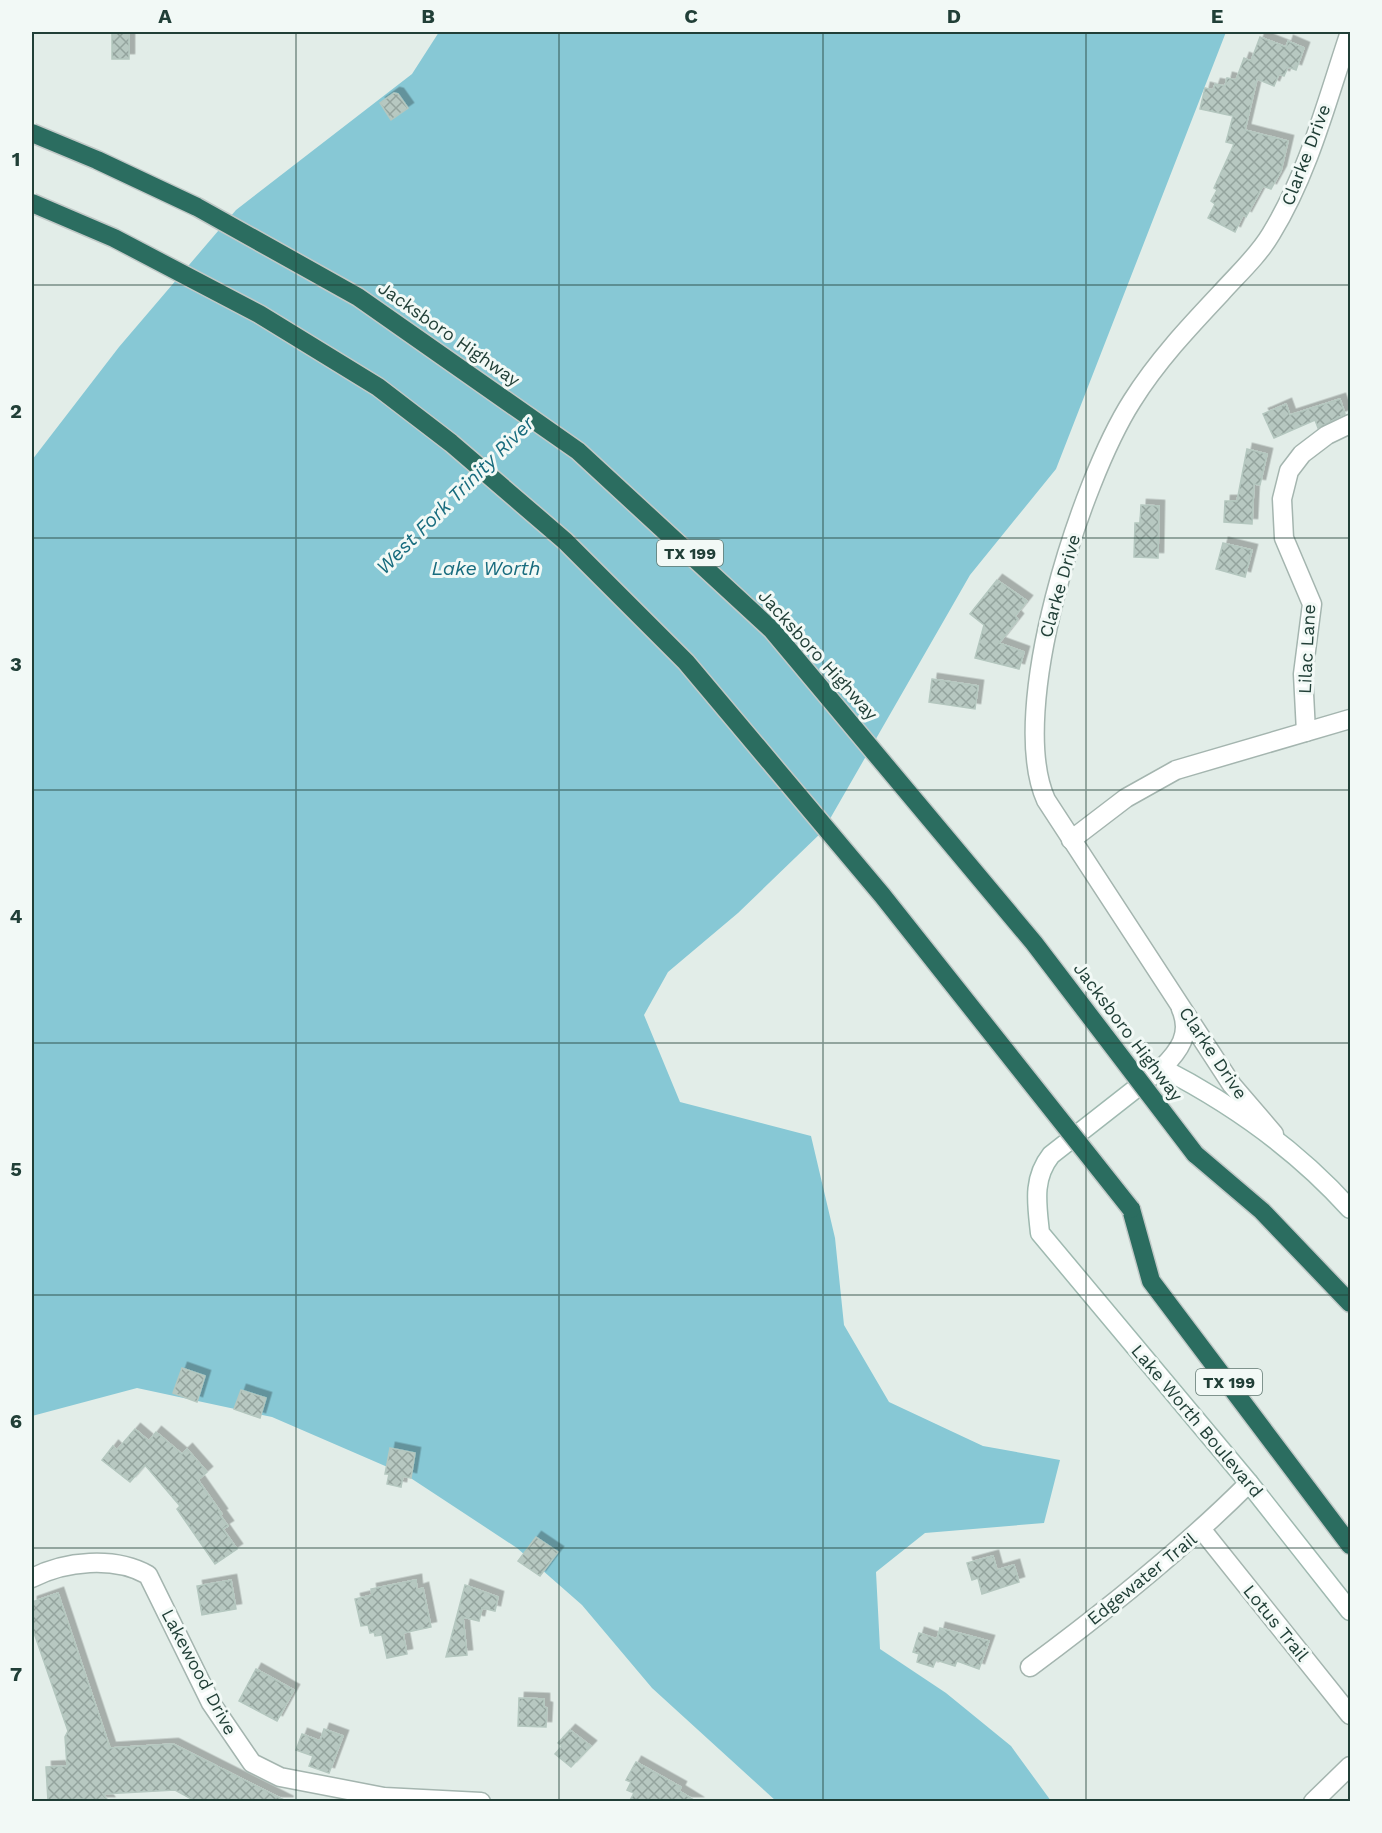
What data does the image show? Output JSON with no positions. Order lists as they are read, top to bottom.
{
  "streets": {
    "highway": ["Jacksboro Highway", "TX 199"],
    "street": [
      "Clarke Drive",
      "Lilac Lane",
      "Lake Worth Boulevard",
      "Edgewater Trail",
      "Lotus Trail",
      "Lakewood Drive"
    ]
  },
  "crossings": [
    ["Lake Worth Boulevard", "Edgewater Trail"],
    ["Edgewater Trail", "Lotus Trail"]
  ],
  "water": ["West Fork Trinity River", "Lake Worth"],
  "grid": {
    "columns": [
      "A",
      "B",
      "C",
      "D",
      "E"
    ],
    "rows": [
      "1",
      "2",
      "3",
      "4",
      "5",
      "6",
      "7"
    ]
  }
}
